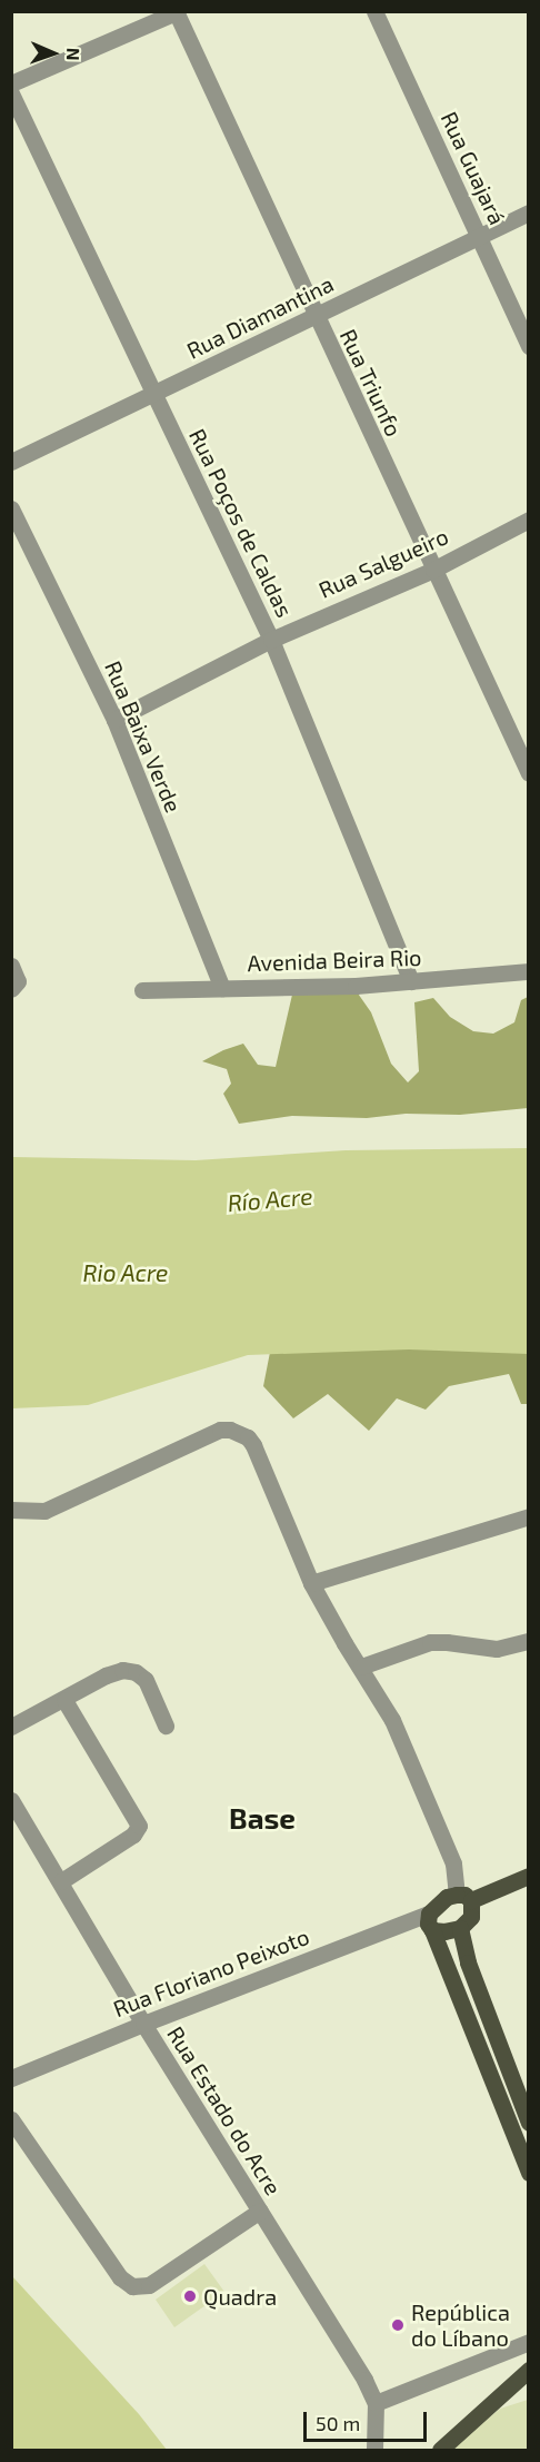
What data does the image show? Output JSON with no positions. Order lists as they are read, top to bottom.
{
  "streets": {
    "main road": ["Rua Floriano Peixoto"],
    "street": [
      "Rua Guajará",
      "Rua Diamantina",
      "Rua Triunfo",
      "Rua Poços de Caldas",
      "Rua Salgueiro",
      "Rua Baixa Verde",
      "Avenida Beira Rio",
      "Rua Estado do Acre"
    ]
  },
  "crossings": [
    ["Rua Guajará", "Rua Diamantina"],
    ["Rua Diamantina", "Rua Triunfo"],
    ["Rua Diamantina", "Rua Poços de Caldas"],
    ["Rua Triunfo", "Rua Salgueiro"],
    ["Rua Poços de Caldas", "Rua Salgueiro"],
    ["Rua Poços de Caldas", "Avenida Beira Rio"],
    ["Rua Salgueiro", "Rua Baixa Verde"],
    ["Rua Baixa Verde", "Avenida Beira Rio"],
    ["Rua Floriano Peixoto", "Rua Estado do Acre"]
  ],
  "districts": ["Base"],
  "water": ["Río Acre", "Rio Acre"],
  "places": ["Quadra", "República do Líbano"],
  "scale_bar": "50 m",
  "north": "right"
}
